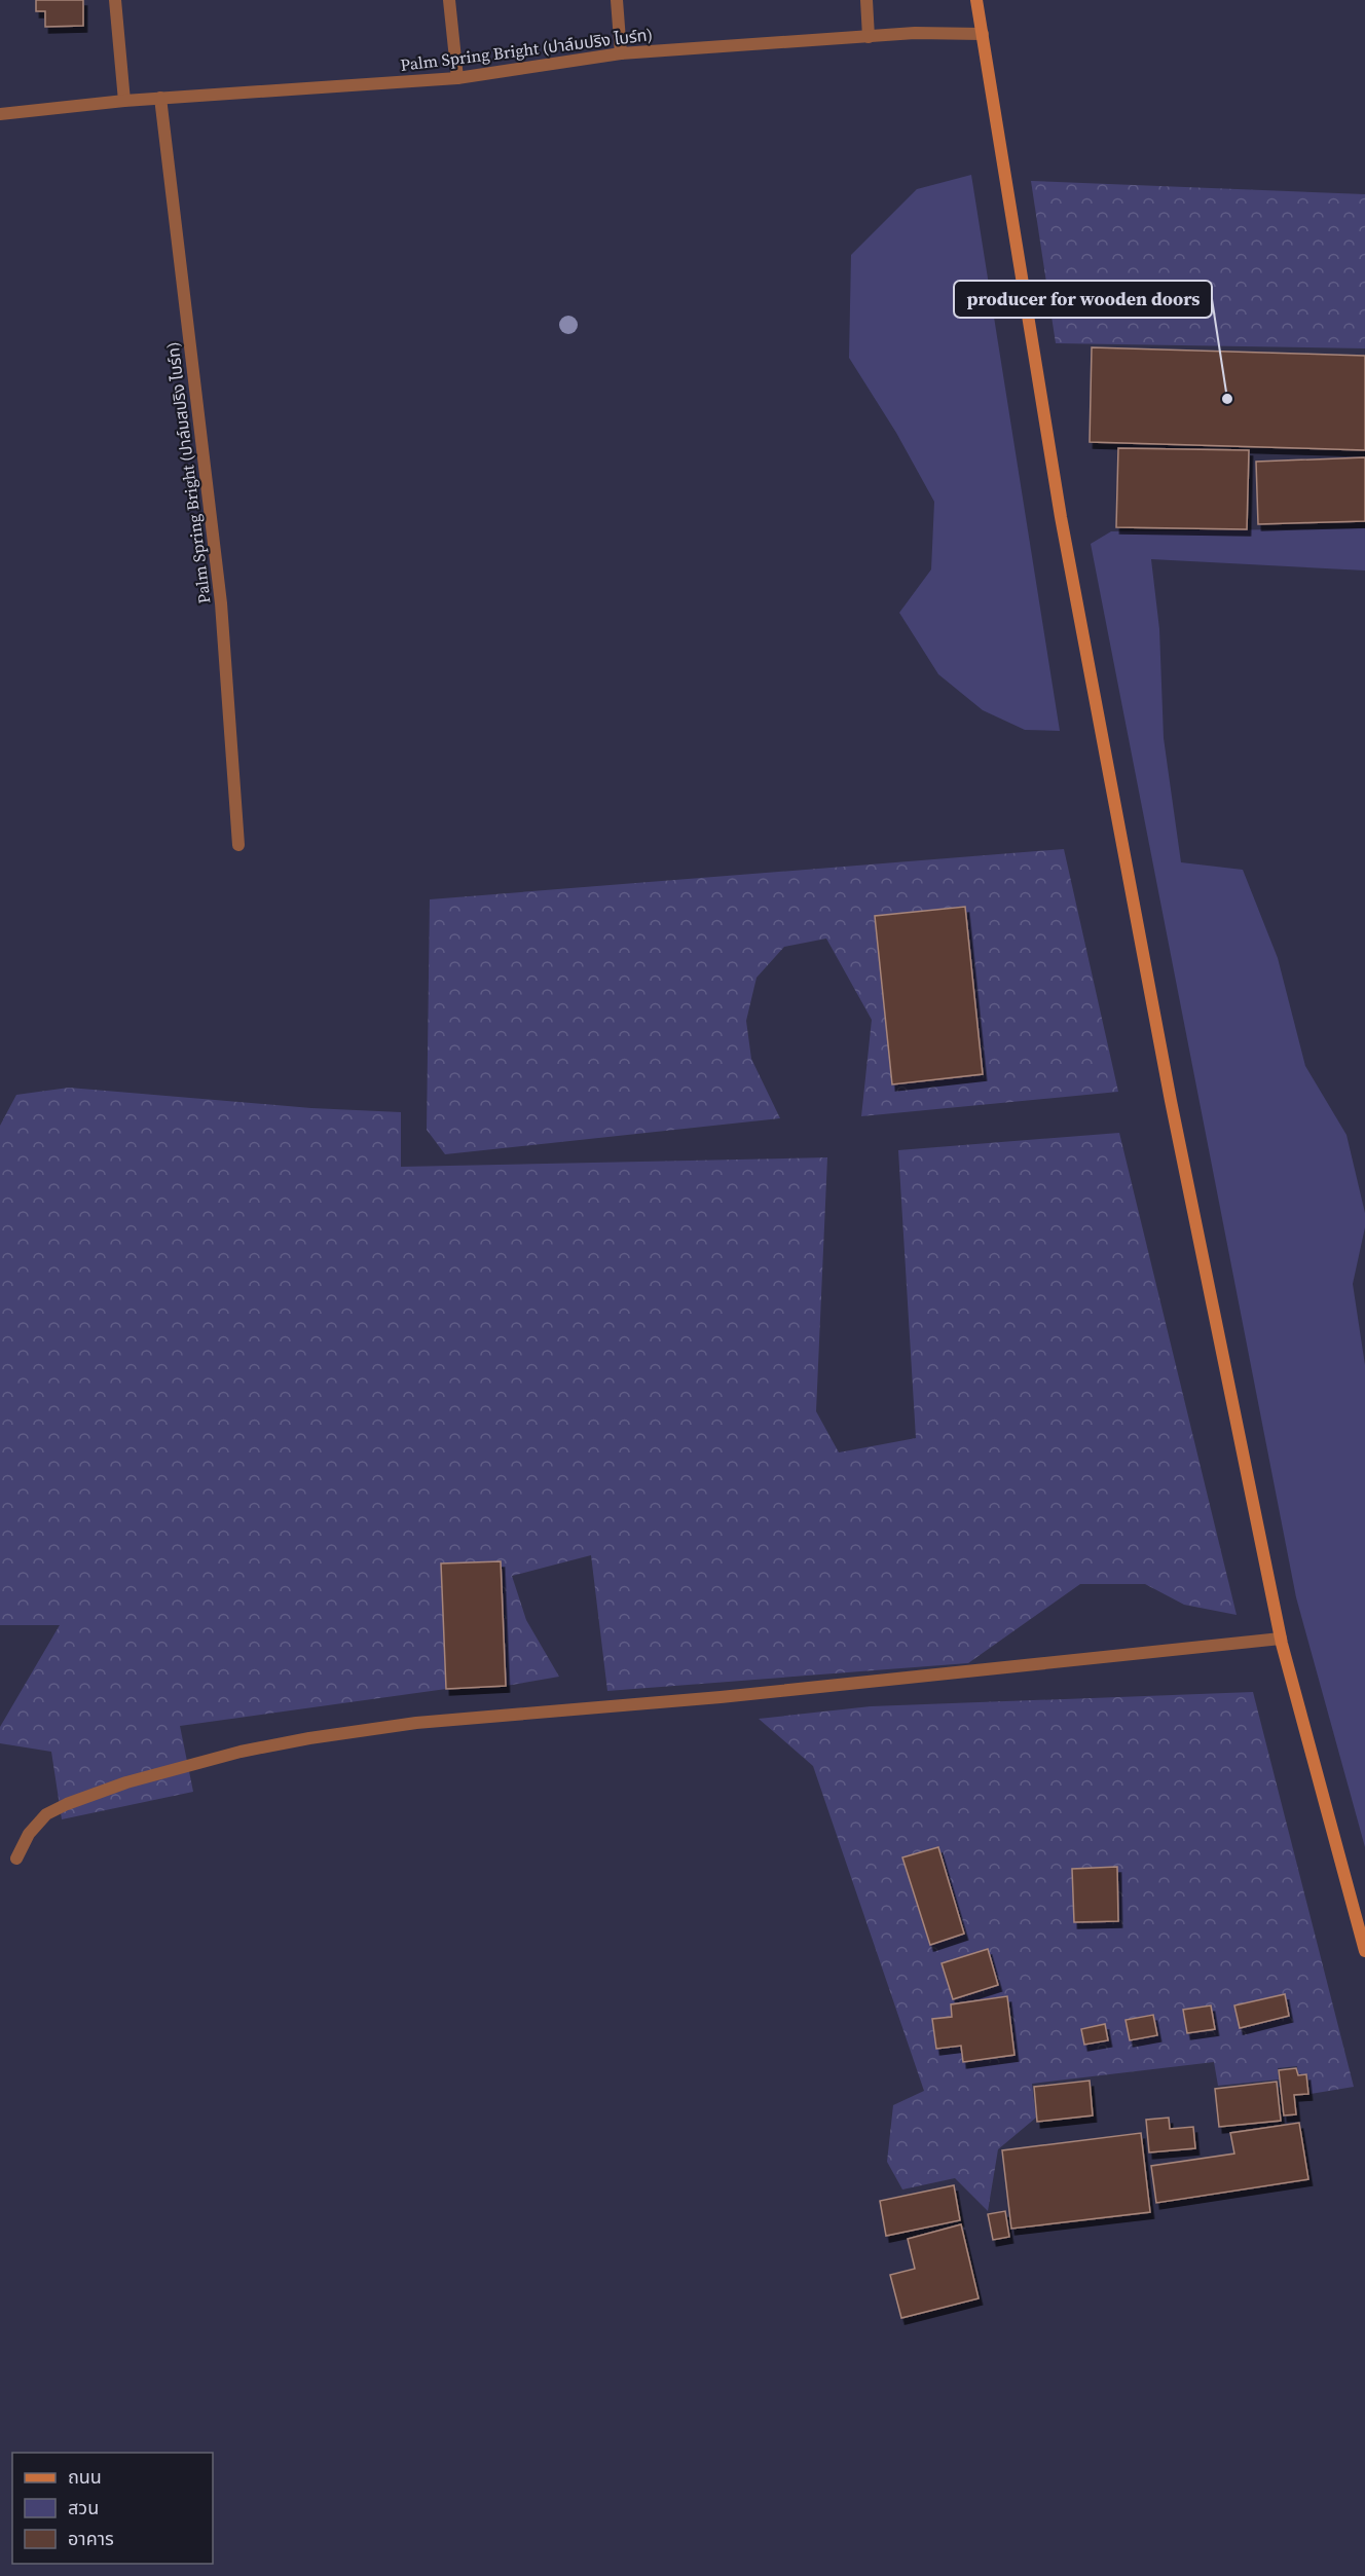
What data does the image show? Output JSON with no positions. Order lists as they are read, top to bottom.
{
  "streets": {
    "street": ["Palm Spring Bright (ปาล์มปริง ไบร์ท)", "Palm Spring Bright (ปาล์มสปริง ไบร์ท)"]
  },
  "crossings": [
    ["Palm Spring Bright (ปาล์มปริง ไบร์ท)", "Palm Spring Bright (ปาล์มสปริง ไบร์ท)"]
  ],
  "places": ["producer for wooden doors"],
  "legend": ["ถนน", "สวน", "อาคาร"]
}
